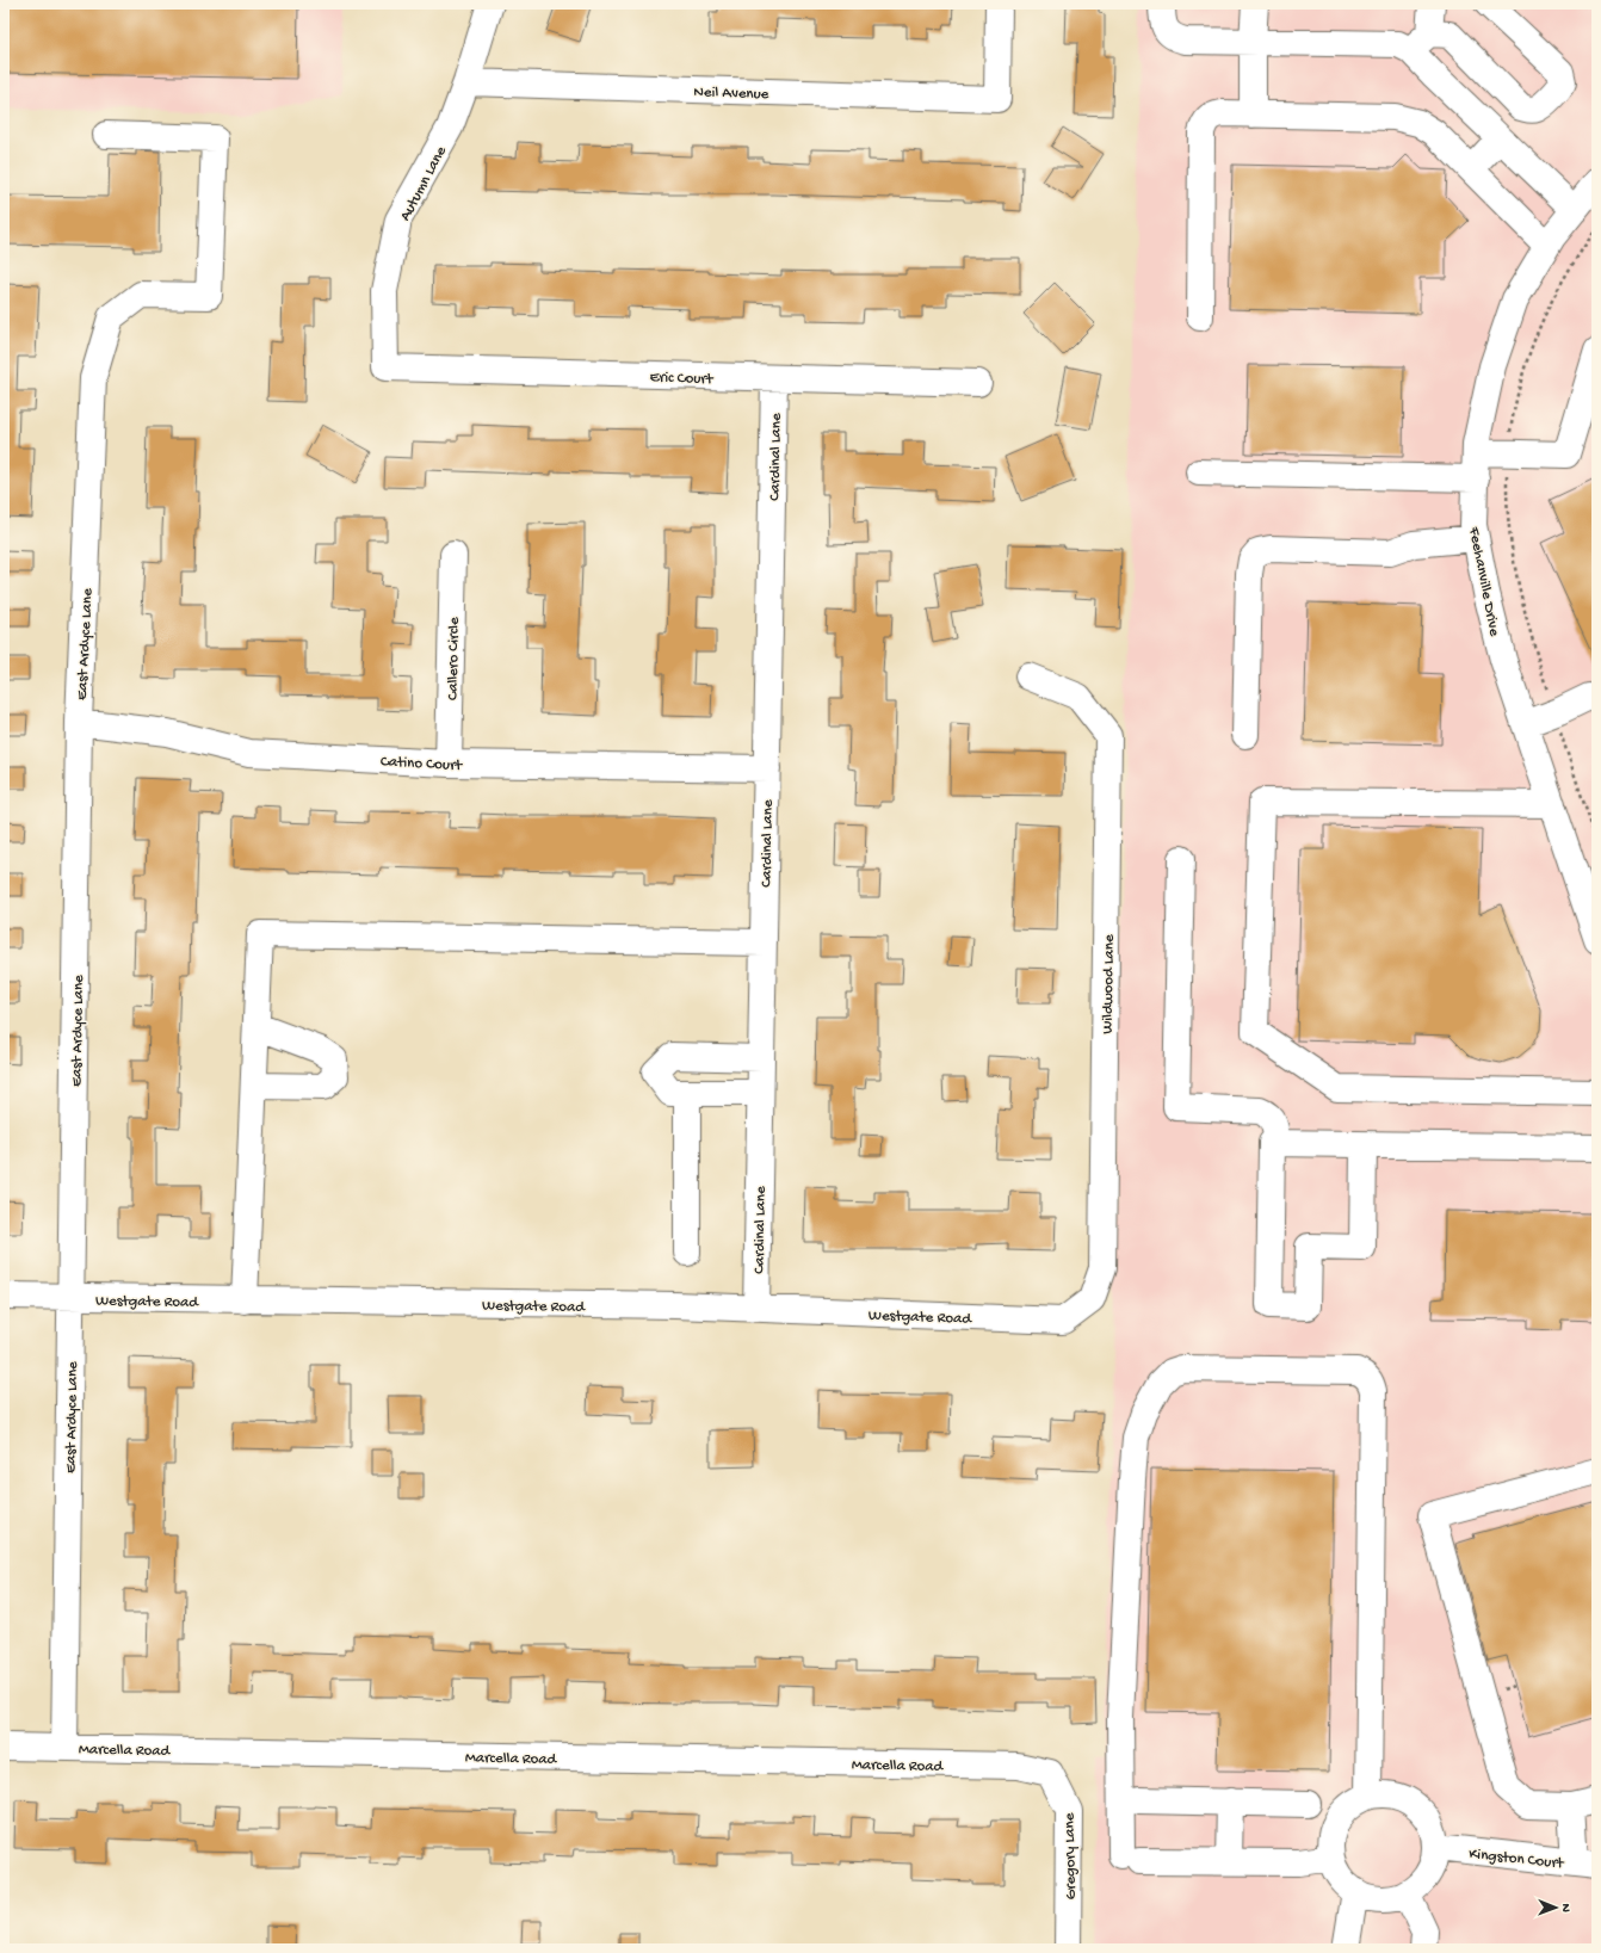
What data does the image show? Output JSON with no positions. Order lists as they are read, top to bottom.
{
  "streets": {
    "street": [
      "Neil Avenue",
      "Autumn Lane",
      "Eric Court",
      "Cardinal Lane",
      "Feehanville Drive",
      "East Ardyce Lane",
      "Callero Circle",
      "Catino Court",
      "Wildwood Lane",
      "Westgate Road",
      "Marcella Road",
      "Gregory Lane",
      "Kingston Court"
    ]
  },
  "crossings": [
    ["Neil Avenue", "Autumn Lane"],
    ["Autumn Lane", "Eric Court"],
    ["Eric Court", "Cardinal Lane"],
    ["Cardinal Lane", "Catino Court"],
    ["Cardinal Lane", "Westgate Road"],
    ["East Ardyce Lane", "Catino Court"],
    ["East Ardyce Lane", "Westgate Road"],
    ["East Ardyce Lane", "Marcella Road"],
    ["Callero Circle", "Catino Court"],
    ["Wildwood Lane", "Westgate Road"],
    ["Marcella Road", "Gregory Lane"]
  ],
  "north": "right"
}
